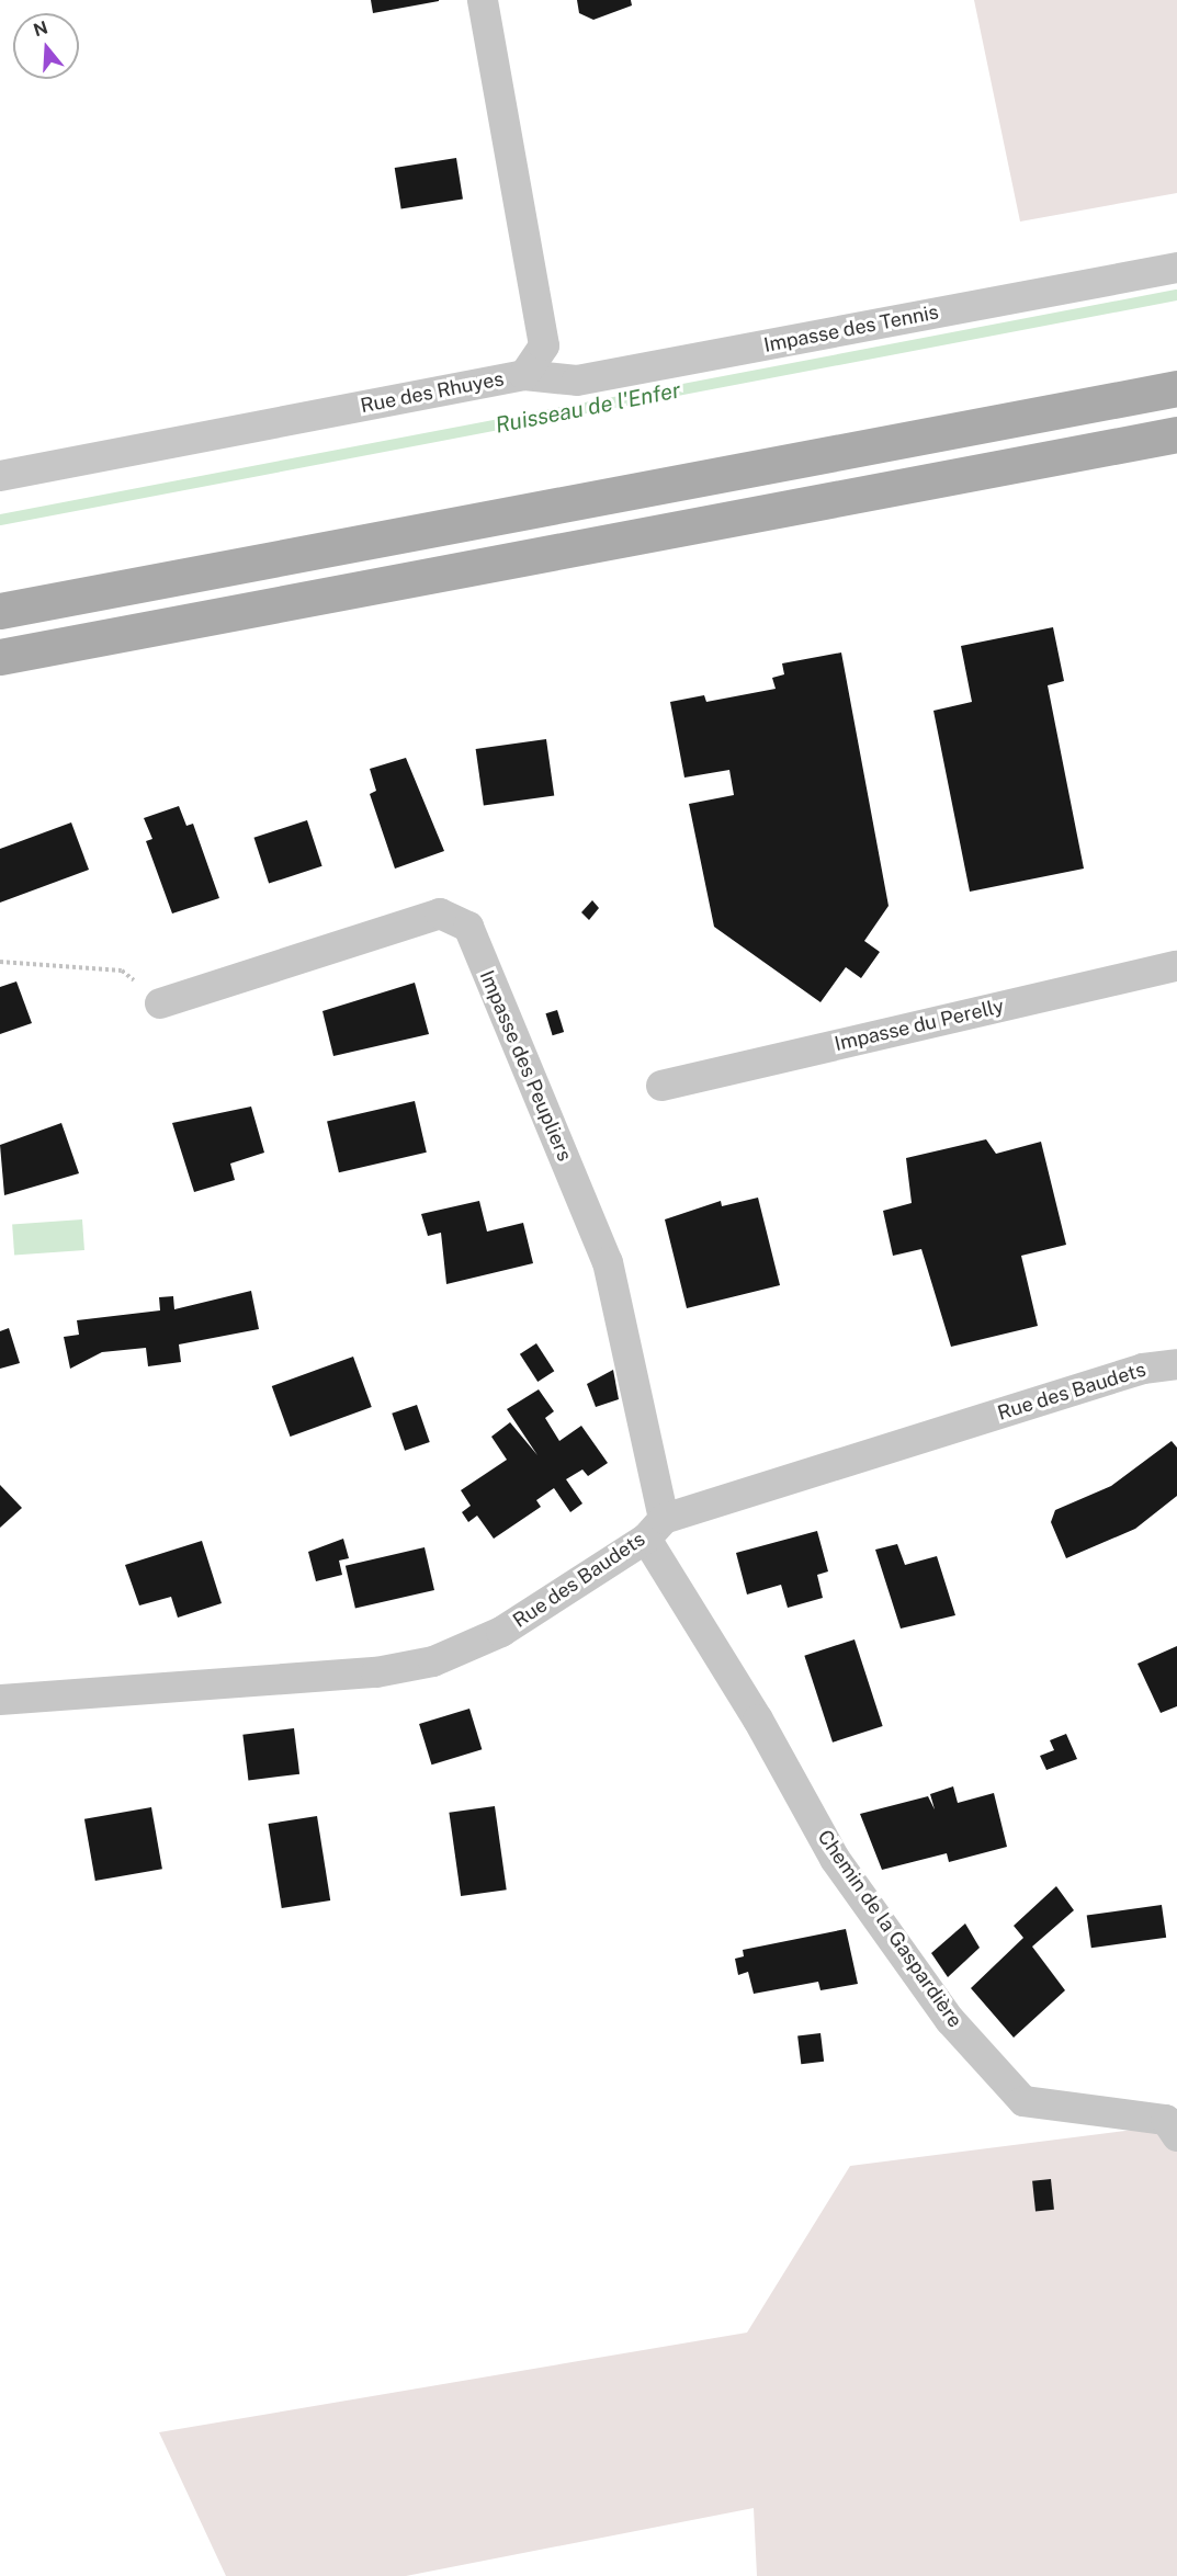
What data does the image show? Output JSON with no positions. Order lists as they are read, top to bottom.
{
  "streets": {
    "street": [
      "Impasse des Tennis",
      "Rue des Rhuyes",
      "Impasse du Perelly",
      "Impasse des Peupliers",
      "Rue des Baudets",
      "Chemin de la Gaspardière"
    ]
  },
  "crossings": [
    ["Impasse des Tennis", "Rue des Rhuyes"],
    ["Impasse des Peupliers", "Rue des Baudets"],
    ["Impasse des Peupliers", "Chemin de la Gaspardière"],
    ["Rue des Baudets", "Chemin de la Gaspardière"]
  ],
  "water": ["Ruisseau de l'Enfer"],
  "north": "top"
}
